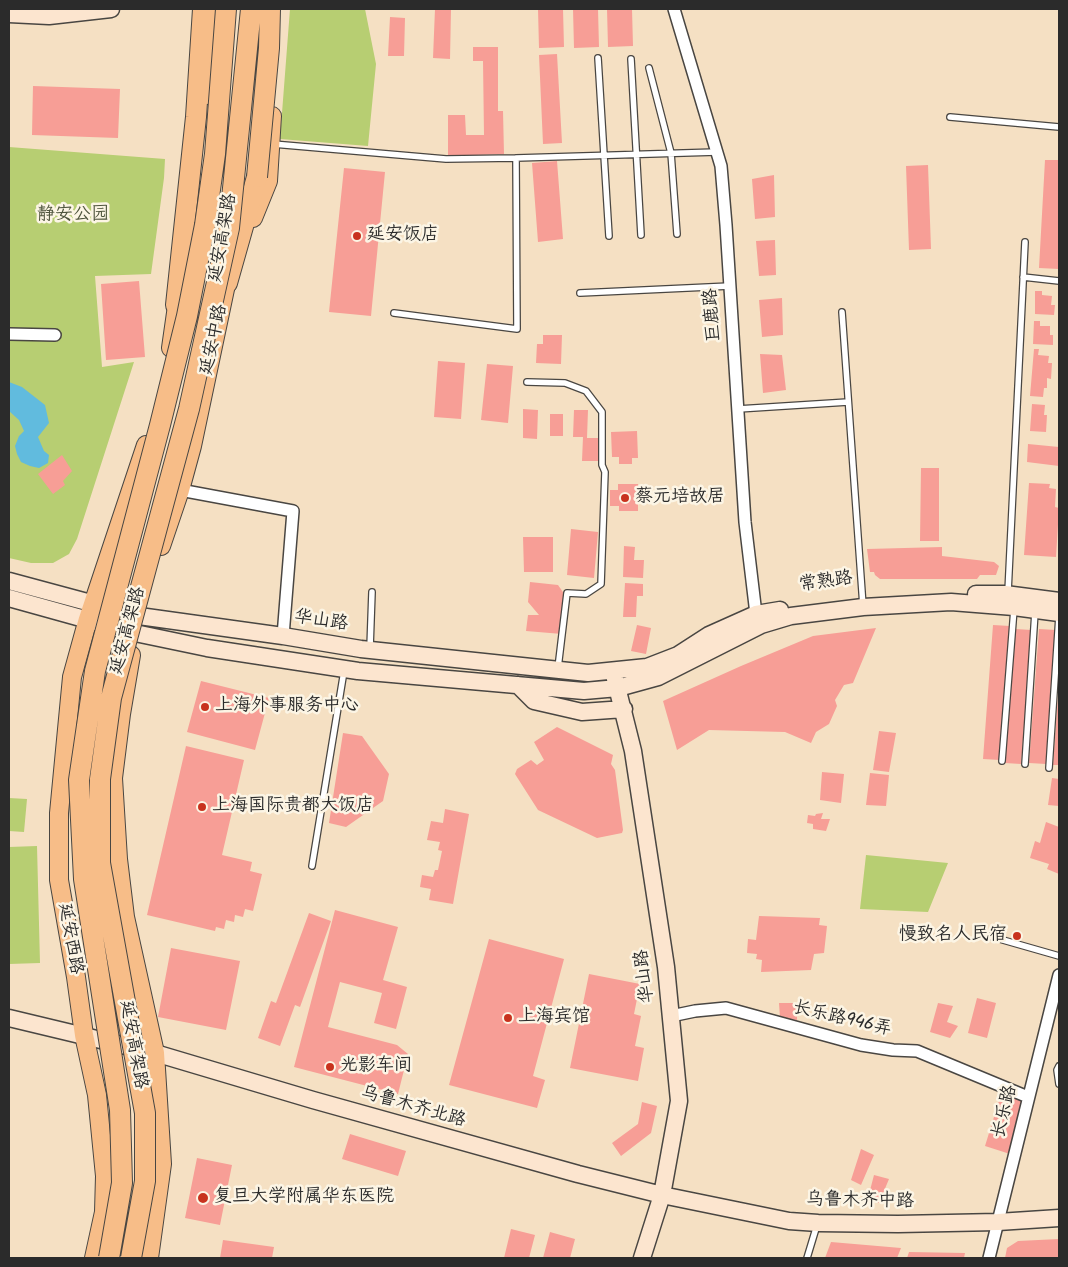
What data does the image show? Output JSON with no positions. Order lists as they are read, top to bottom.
{
  "streets": {
    "highway": ["延安高架路"],
    "main road": [
      "延安中路",
      "常熟路",
      "华山路",
      "延安西路",
      "乌鲁木齐北路",
      "乌鲁木齐中路"
    ],
    "street": ["巨鹿路", "长乐路946弄", "长乐路"]
  },
  "crossings": [
    ["巨鹿路", "常熟路"],
    ["延安中路", "华山路"],
    ["常熟路", "华山路"],
    ["华山路", "延安西路"],
    ["华山路", "长乐路946弄"],
    ["华山路", "乌鲁木齐北路"],
    ["华山路", "乌鲁木齐中路"],
    ["长乐路946弄", "长乐路"],
    ["乌鲁木齐北路", "乌鲁木齐中路"],
    ["长乐路", "乌鲁木齐中路"]
  ],
  "parks": ["静安公园"],
  "places": [
    "延安饭店",
    "蔡元培故居",
    "上海外事服务中心",
    "上海国际贵都大饭店",
    "慢致名人民宿",
    "上海宾馆",
    "光影车间",
    "复旦大学附属华东医院"
  ]
}
